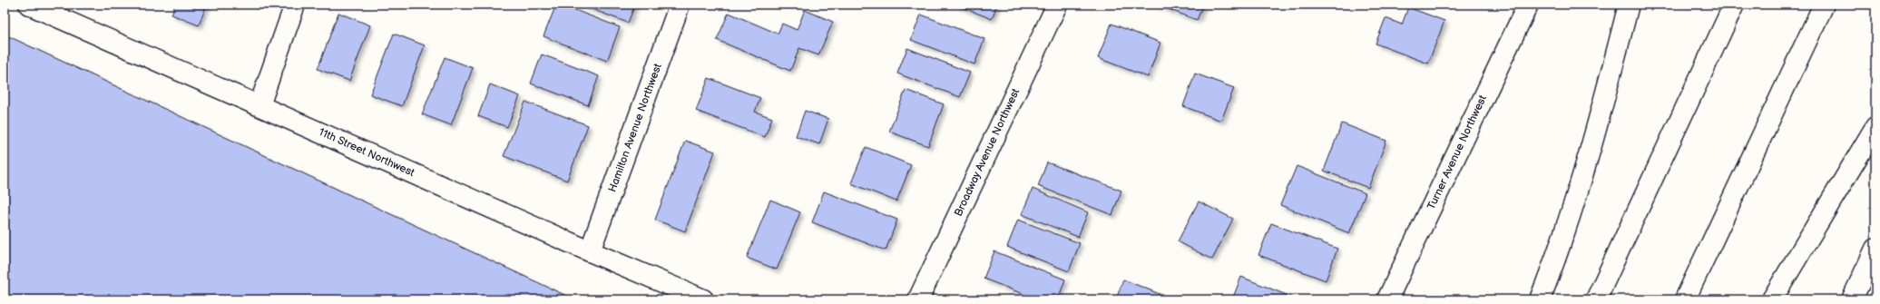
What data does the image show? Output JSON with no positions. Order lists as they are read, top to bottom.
{
  "streets": {
    "main road": [
      "Hamilton Avenue Northwest",
      "11th Street Northwest",
      "Broadway Avenue Northwest",
      "Turner Avenue Northwest"
    ]
  },
  "crossings": [
    ["Hamilton Avenue Northwest", "11th Street Northwest"]
  ]
}
